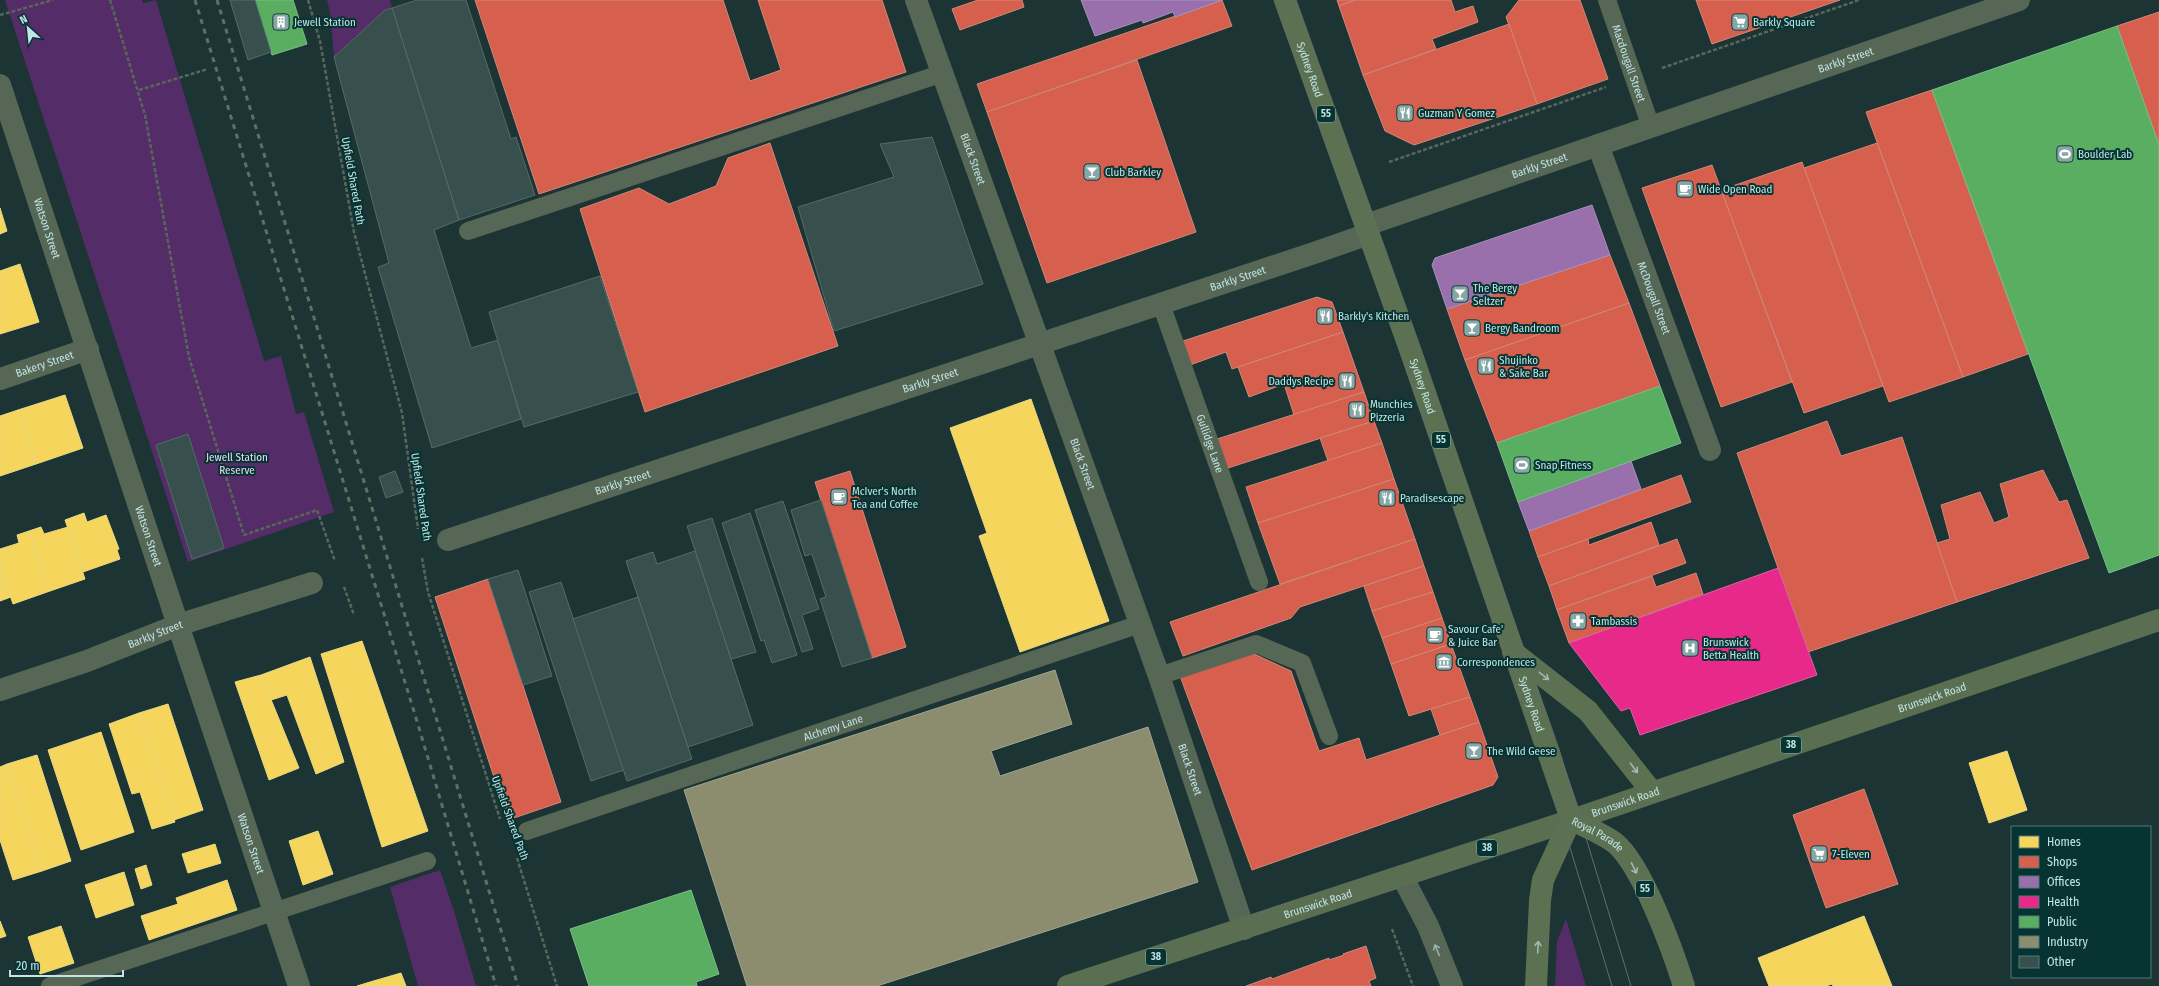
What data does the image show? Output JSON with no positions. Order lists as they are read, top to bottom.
{
  "streets": {
    "highway": ["Sydney Road", "55", "Royal Parade"],
    "main road": ["Brunswick Road", "38"],
    "street": [
      "Barkly Street",
      "Black Street",
      "Watson Street",
      "McDougall Street",
      "Bakery Street"
    ],
    "lane": ["Macdougall Street", "Gullidge Lane", "Alchemy Lane"],
    "path": ["Upfield Shared Path"]
  },
  "crossings": [
    ["Barkly Street", "Macdougall Street"],
    ["Barkly Street", "Sydney Road"],
    ["Barkly Street", "Black Street"],
    ["Barkly Street", "Watson Street"],
    ["Barkly Street", "McDougall Street"],
    ["Barkly Street", "Gullidge Lane"],
    ["Sydney Road", "Brunswick Road"],
    ["Sydney Road", "Royal Parade"],
    ["Black Street", "Brunswick Road"],
    ["Black Street", "Alchemy Lane"],
    ["Watson Street", "Bakery Street"],
    ["Brunswick Road", "Royal Parade"]
  ],
  "parks": ["Jewell Station Reserve"],
  "places": {
    "building": ["Jewell Station"],
    "supermarket": ["Barkly Square", "7-Eleven"],
    "restaurant": [
      "Guzman Y Gomez",
      "Barkly's Kitchen",
      "Shujinko & Sake Bar",
      "Daddys Recipe",
      "Munchies Pizzeria",
      "Paradisescape"
    ],
    "sports": ["Boulder Lab", "Snap Fitness"],
    "bar": [
      "Club Barkley",
      "The Bergy Seltzer",
      "Bergy Bandroom",
      "The Wild Geese"
    ],
    "cafe": ["Wide Open Road", "McIver's North Tea and Coffee", "Savour Cafe' & Juice Bar"],
    "pharmacy": ["Tambassis"],
    "hospital": ["Brunswick Betta Health"],
    "museum": ["Correspondences"]
  },
  "legend": [
    "Homes",
    "Shops",
    "Offices",
    "Health",
    "Public",
    "Industry",
    "Other"
  ],
  "scale_bar": "20 m",
  "north": "top left"
}
